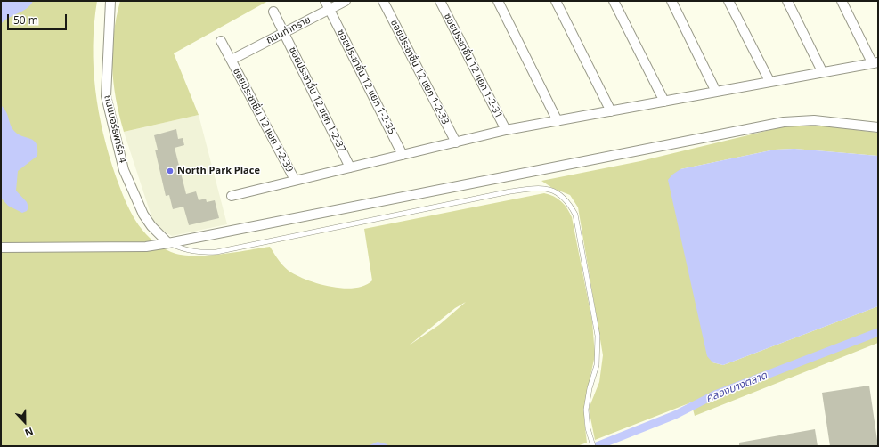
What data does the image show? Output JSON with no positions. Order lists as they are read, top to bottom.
{
  "streets": {
    "street": [
      "ถนนท่าทราย",
      "ซอยประชาชื่น 12 แยก 1-2-31",
      "ซอยประชาชื่น 12 แยก 1-2-33",
      "ซอยประชาชื่น 12 แยก 1-2-35",
      "ซอยประชาชื่น 12 แยก 1-2-37",
      "ซอยประชาชื่น 12 แยก 1-2-39",
      "ถนนนอร์ธพาร์ค 4"
    ]
  },
  "crossings": [
    ["ถนนท่าทราย", "ซอยประชาชื่น 12 แยก 1-2-35"],
    ["ถนนท่าทราย", "ซอยประชาชื่น 12 แยก 1-2-37"],
    ["ถนนท่าทราย", "ซอยประชาชื่น 12 แยก 1-2-39"]
  ],
  "water": ["คลองบางตลาด"],
  "places": ["North Park Place"],
  "scale_bar": "50 m",
  "north": "bottom"
}
